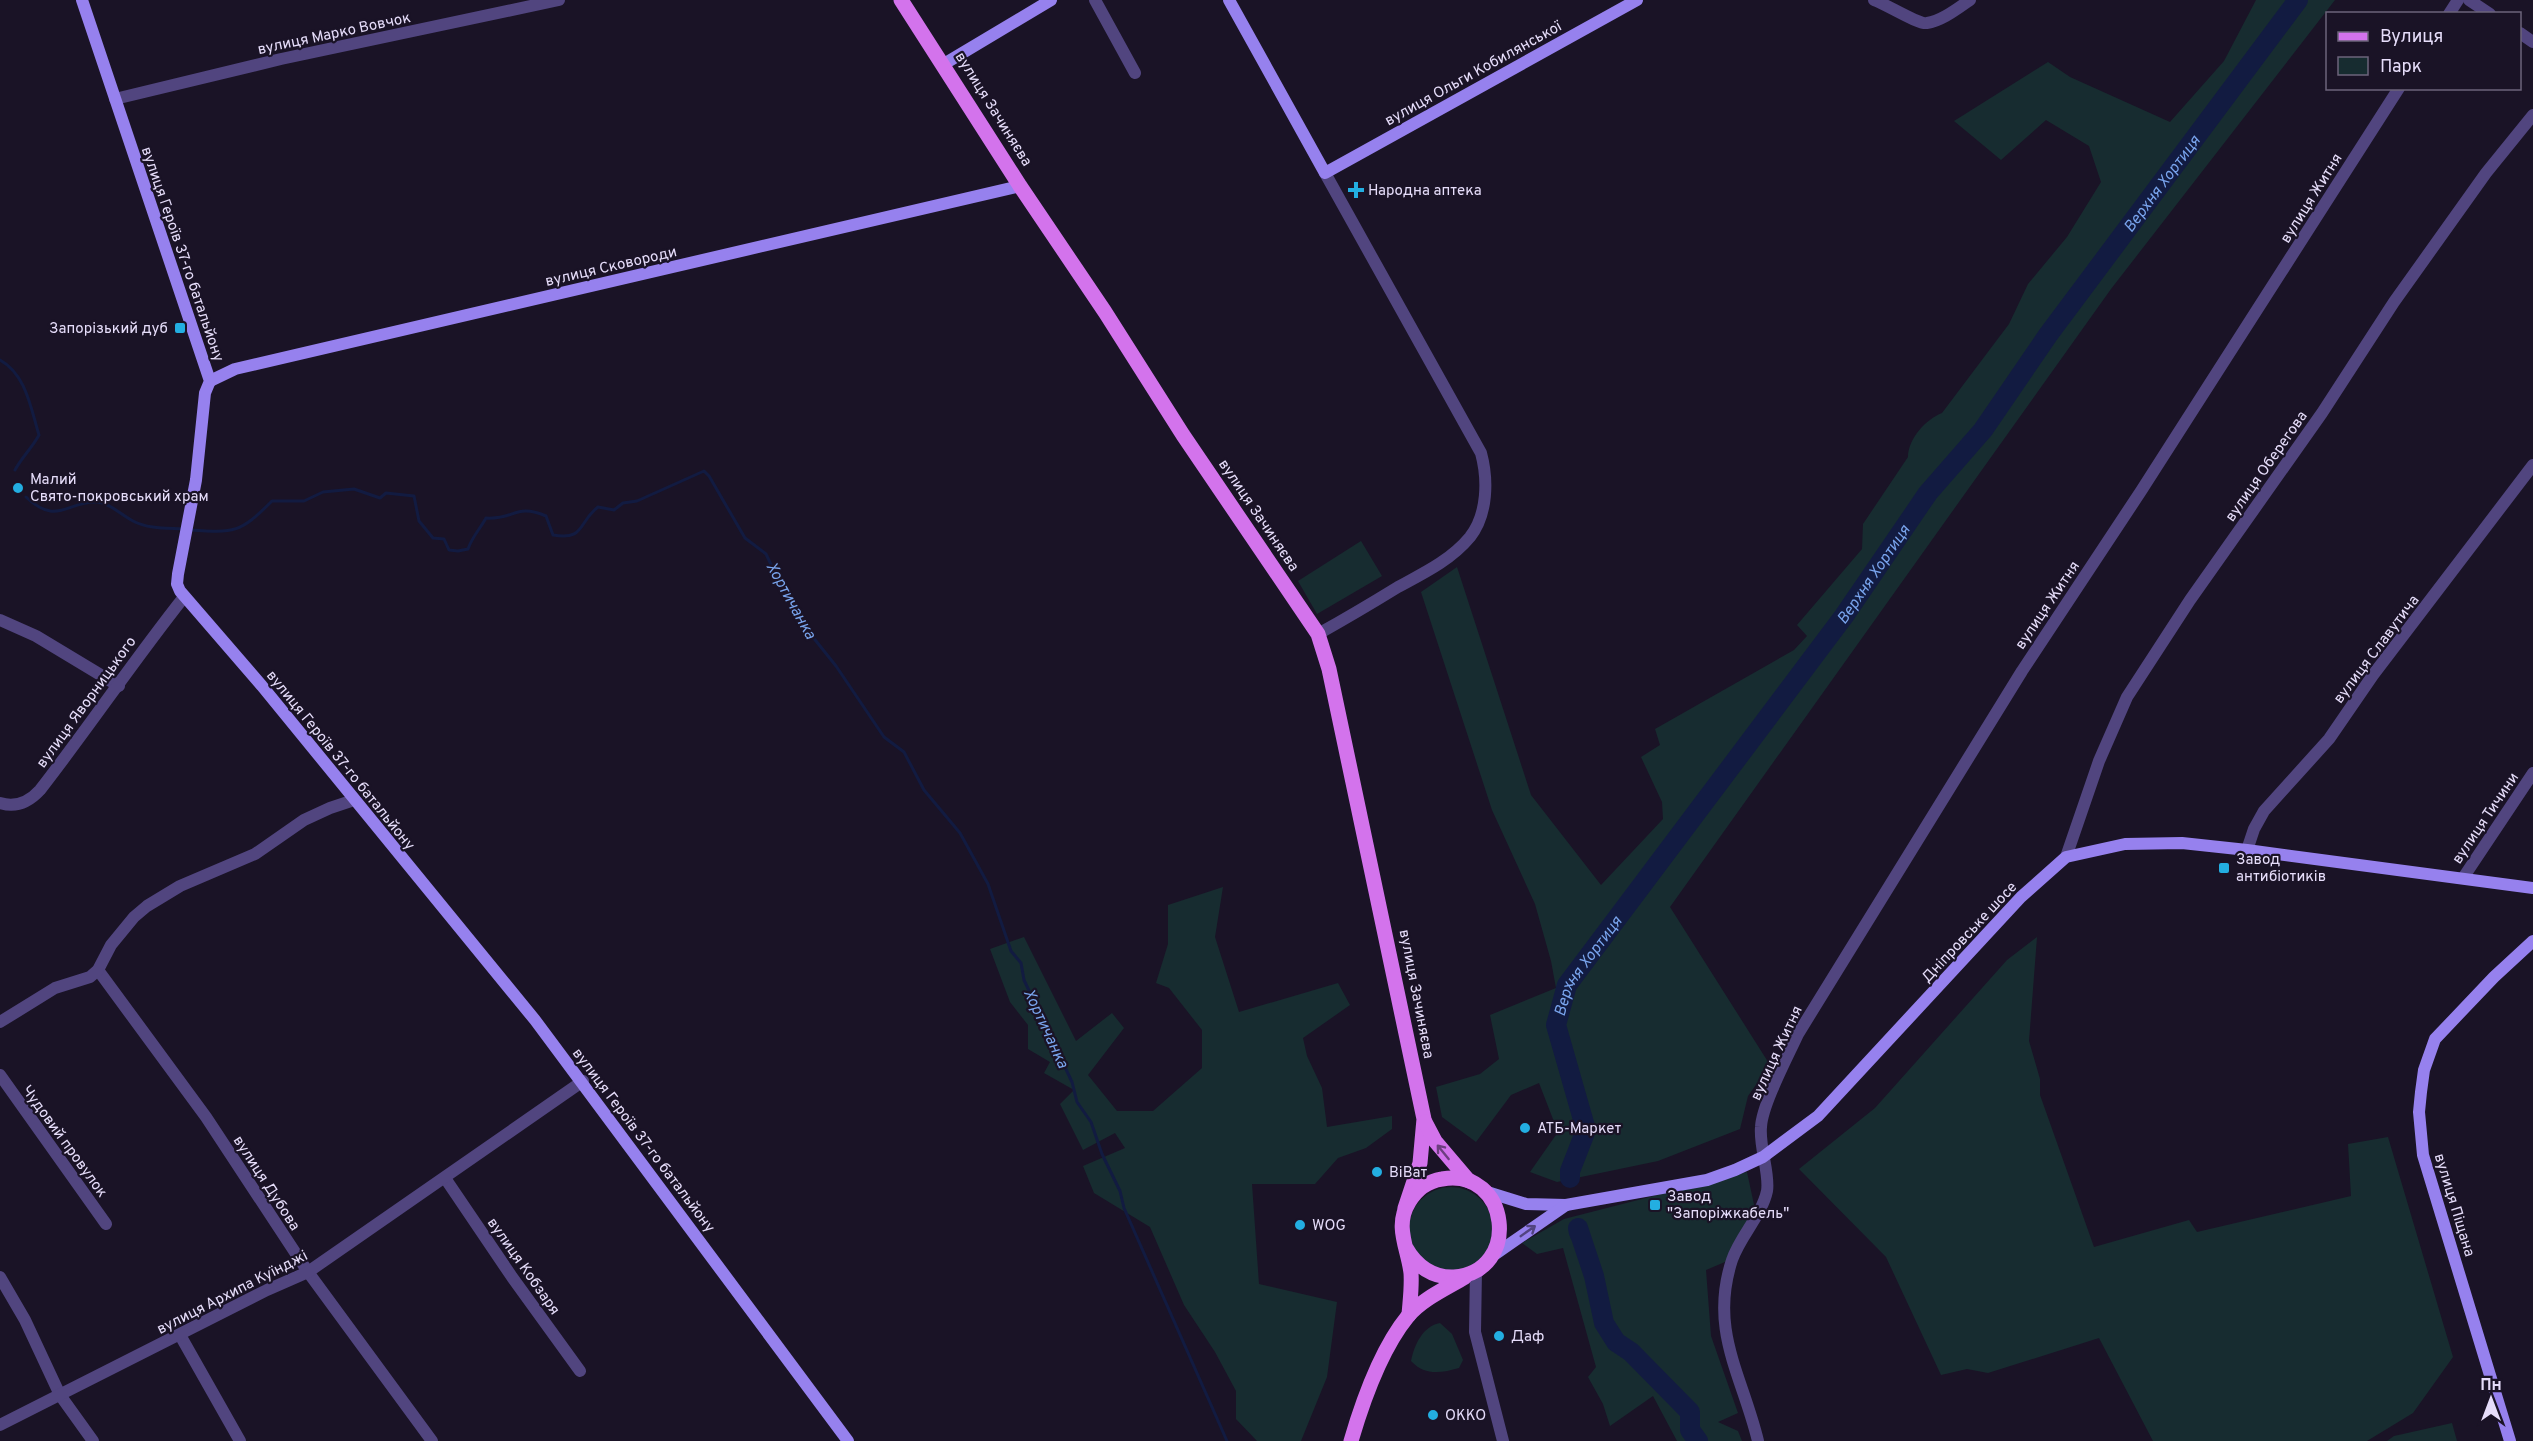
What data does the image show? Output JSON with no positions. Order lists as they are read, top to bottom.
{
  "streets": {
    "main road": ["вулиця Зачиняєва"],
    "street": [
      "вулиця Марко Вовчок",
      "вулиця Ольги Кобилянської",
      "вулиця Житня",
      "вулиця Героїв 37-го батальйону",
      "вулиця Сковороди",
      "вулиця Оберегова",
      "вулиця Славутича",
      "вулиця Яворницького",
      "вулиця Тичини",
      "Дніпровське шосе",
      "Чудовий провулок",
      "вулиця Дубова",
      "вулиця Піщана",
      "вулиця Кобзаря",
      "вулиця Архипа Куїнджі"
    ]
  },
  "crossings": [
    ["вулиця Марко Вовчок", "вулиця Героїв 37-го батальйону"],
    ["вулиця Зачиняєва", "вулиця Сковороди"],
    ["вулиця Житня", "Дніпровське шосе"],
    ["вулиця Героїв 37-го батальйону", "вулиця Сковороди"],
    ["вулиця Героїв 37-го батальйону", "вулиця Яворницького"],
    ["вулиця Героїв 37-го батальйону", "вулиця Архипа Куїнджі"],
    ["вулиця Оберегова", "Дніпровське шосе"],
    ["вулиця Славутича", "Дніпровське шосе"],
    ["вулиця Тичини", "Дніпровське шосе"],
    ["вулиця Дубова", "вулиця Архипа Куїнджі"],
    ["вулиця Кобзаря", "вулиця Архипа Куїнджі"]
  ],
  "water": ["Верхня Хортиця", "Хортичанка"],
  "places": {
    "health": ["Народна аптека"],
    "transit": ["Запорізький дуб", "Завод антибіотиків", "Завод \"Запоріжкабель\""],
    "other": [
      "Малий Свято-покровський храм",
      "АТБ-Маркет",
      "ВіВат",
      "WOG",
      "Даф",
      "ОККО"
    ]
  },
  "legend": ["Вулиця", "Парк"],
  "north": "top"
}
